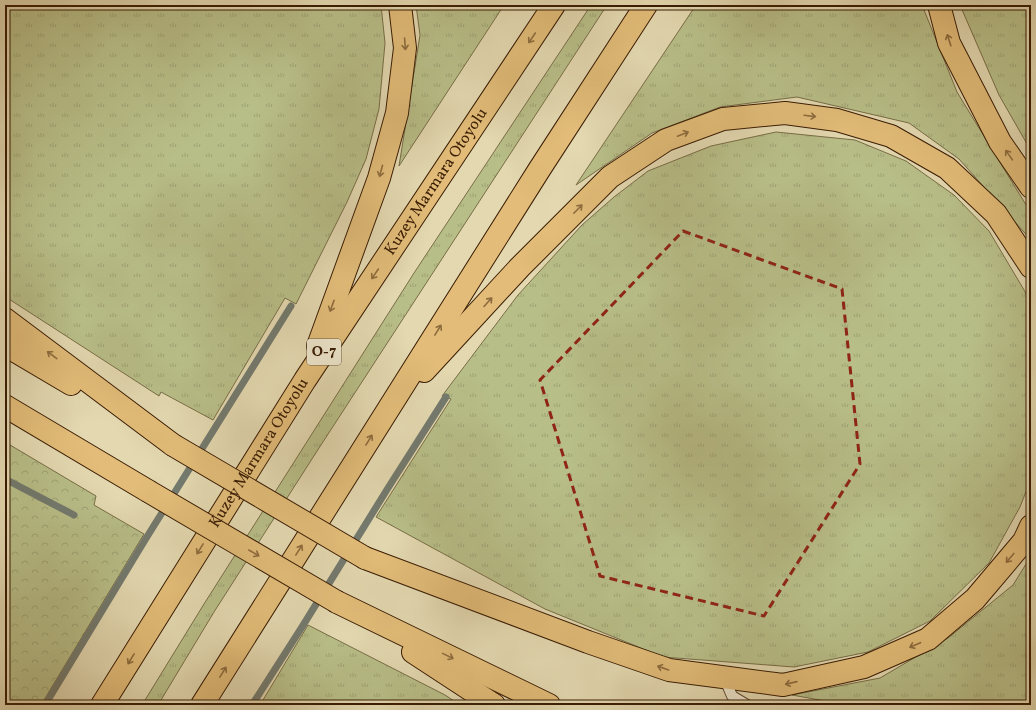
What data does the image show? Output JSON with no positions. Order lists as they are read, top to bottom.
{
  "streets": {
    "highway": ["Kuzey Marmara Otoyolu", "O-7"]
  }
}
